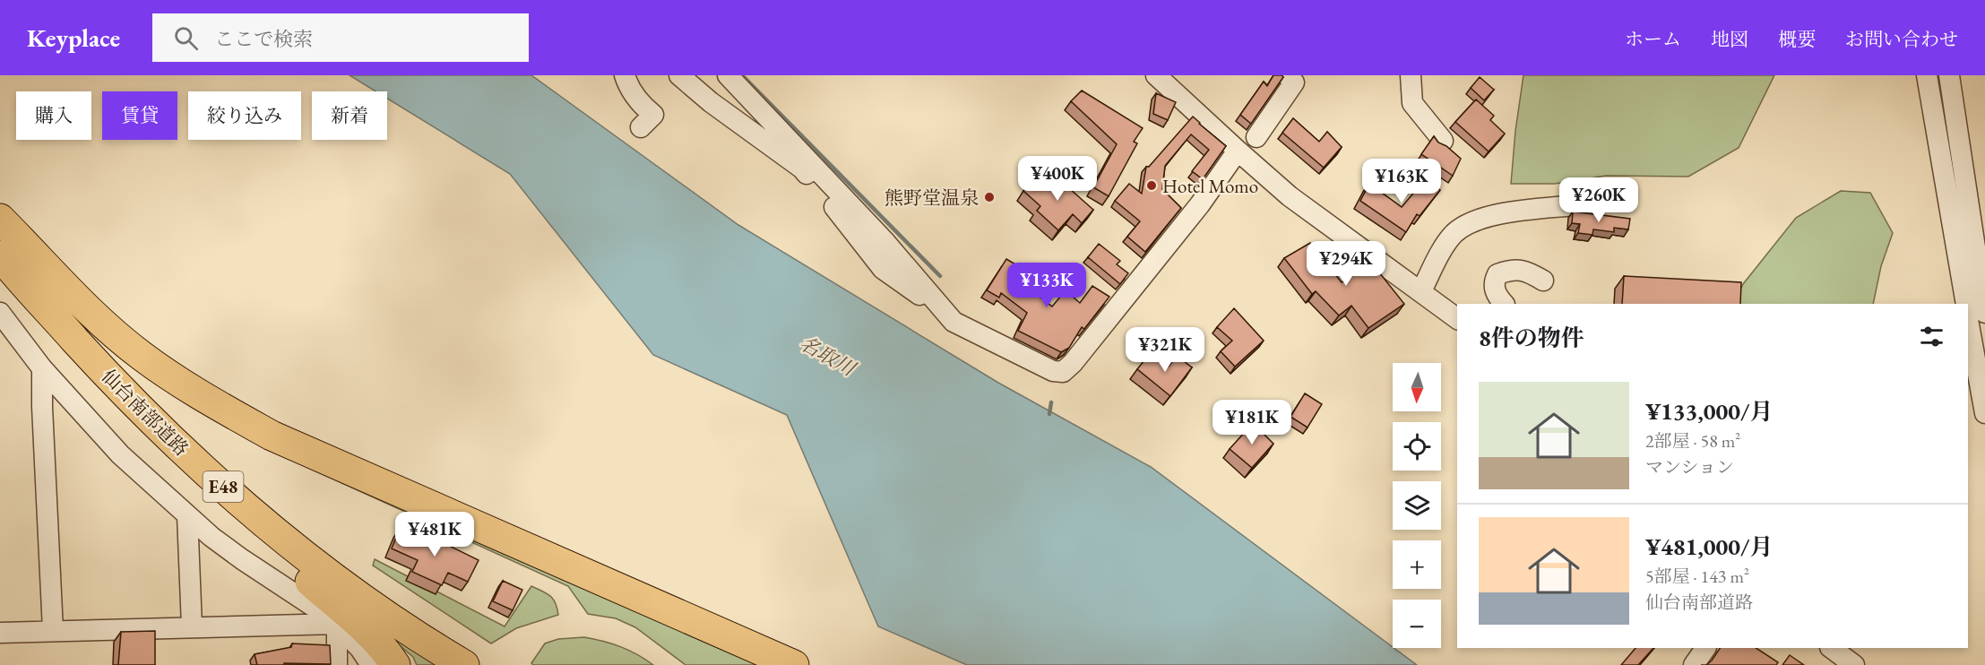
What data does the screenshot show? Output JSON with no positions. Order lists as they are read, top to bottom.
{
  "streets": {
    "highway": ["仙台南部道路", "E48"]
  },
  "water": ["名取川"],
  "places": ["Hotel Momo", "熊野堂温泉"],
  "north": "bottom",
  "page": {
    "header": "Keyplace",
    "search": "ここで検索",
    "nav": [
      "ホーム",
      "地図",
      "概要",
      "お問い合わせ"
    ],
    "chip": [
      "購入",
      "賃貸",
      "絞り込み",
      "新着"
    ],
    "price": [
      "¥400K",
      "¥163K",
      "¥260K",
      "¥294K",
      "¥133K",
      "¥321K",
      "¥181K",
      "¥481K"
    ],
    "heading": "8件の物件",
    "map_buttons": ["+", "−"],
    "list": [
      {
        "name": "¥133,000/月",
        "note": "2部屋 · 58 m² · マンション"
      },
      {
        "name": "¥481,000/月",
        "note": "5部屋 · 143 m² · 仙台南部道路"
      }
    ]
  }
}
